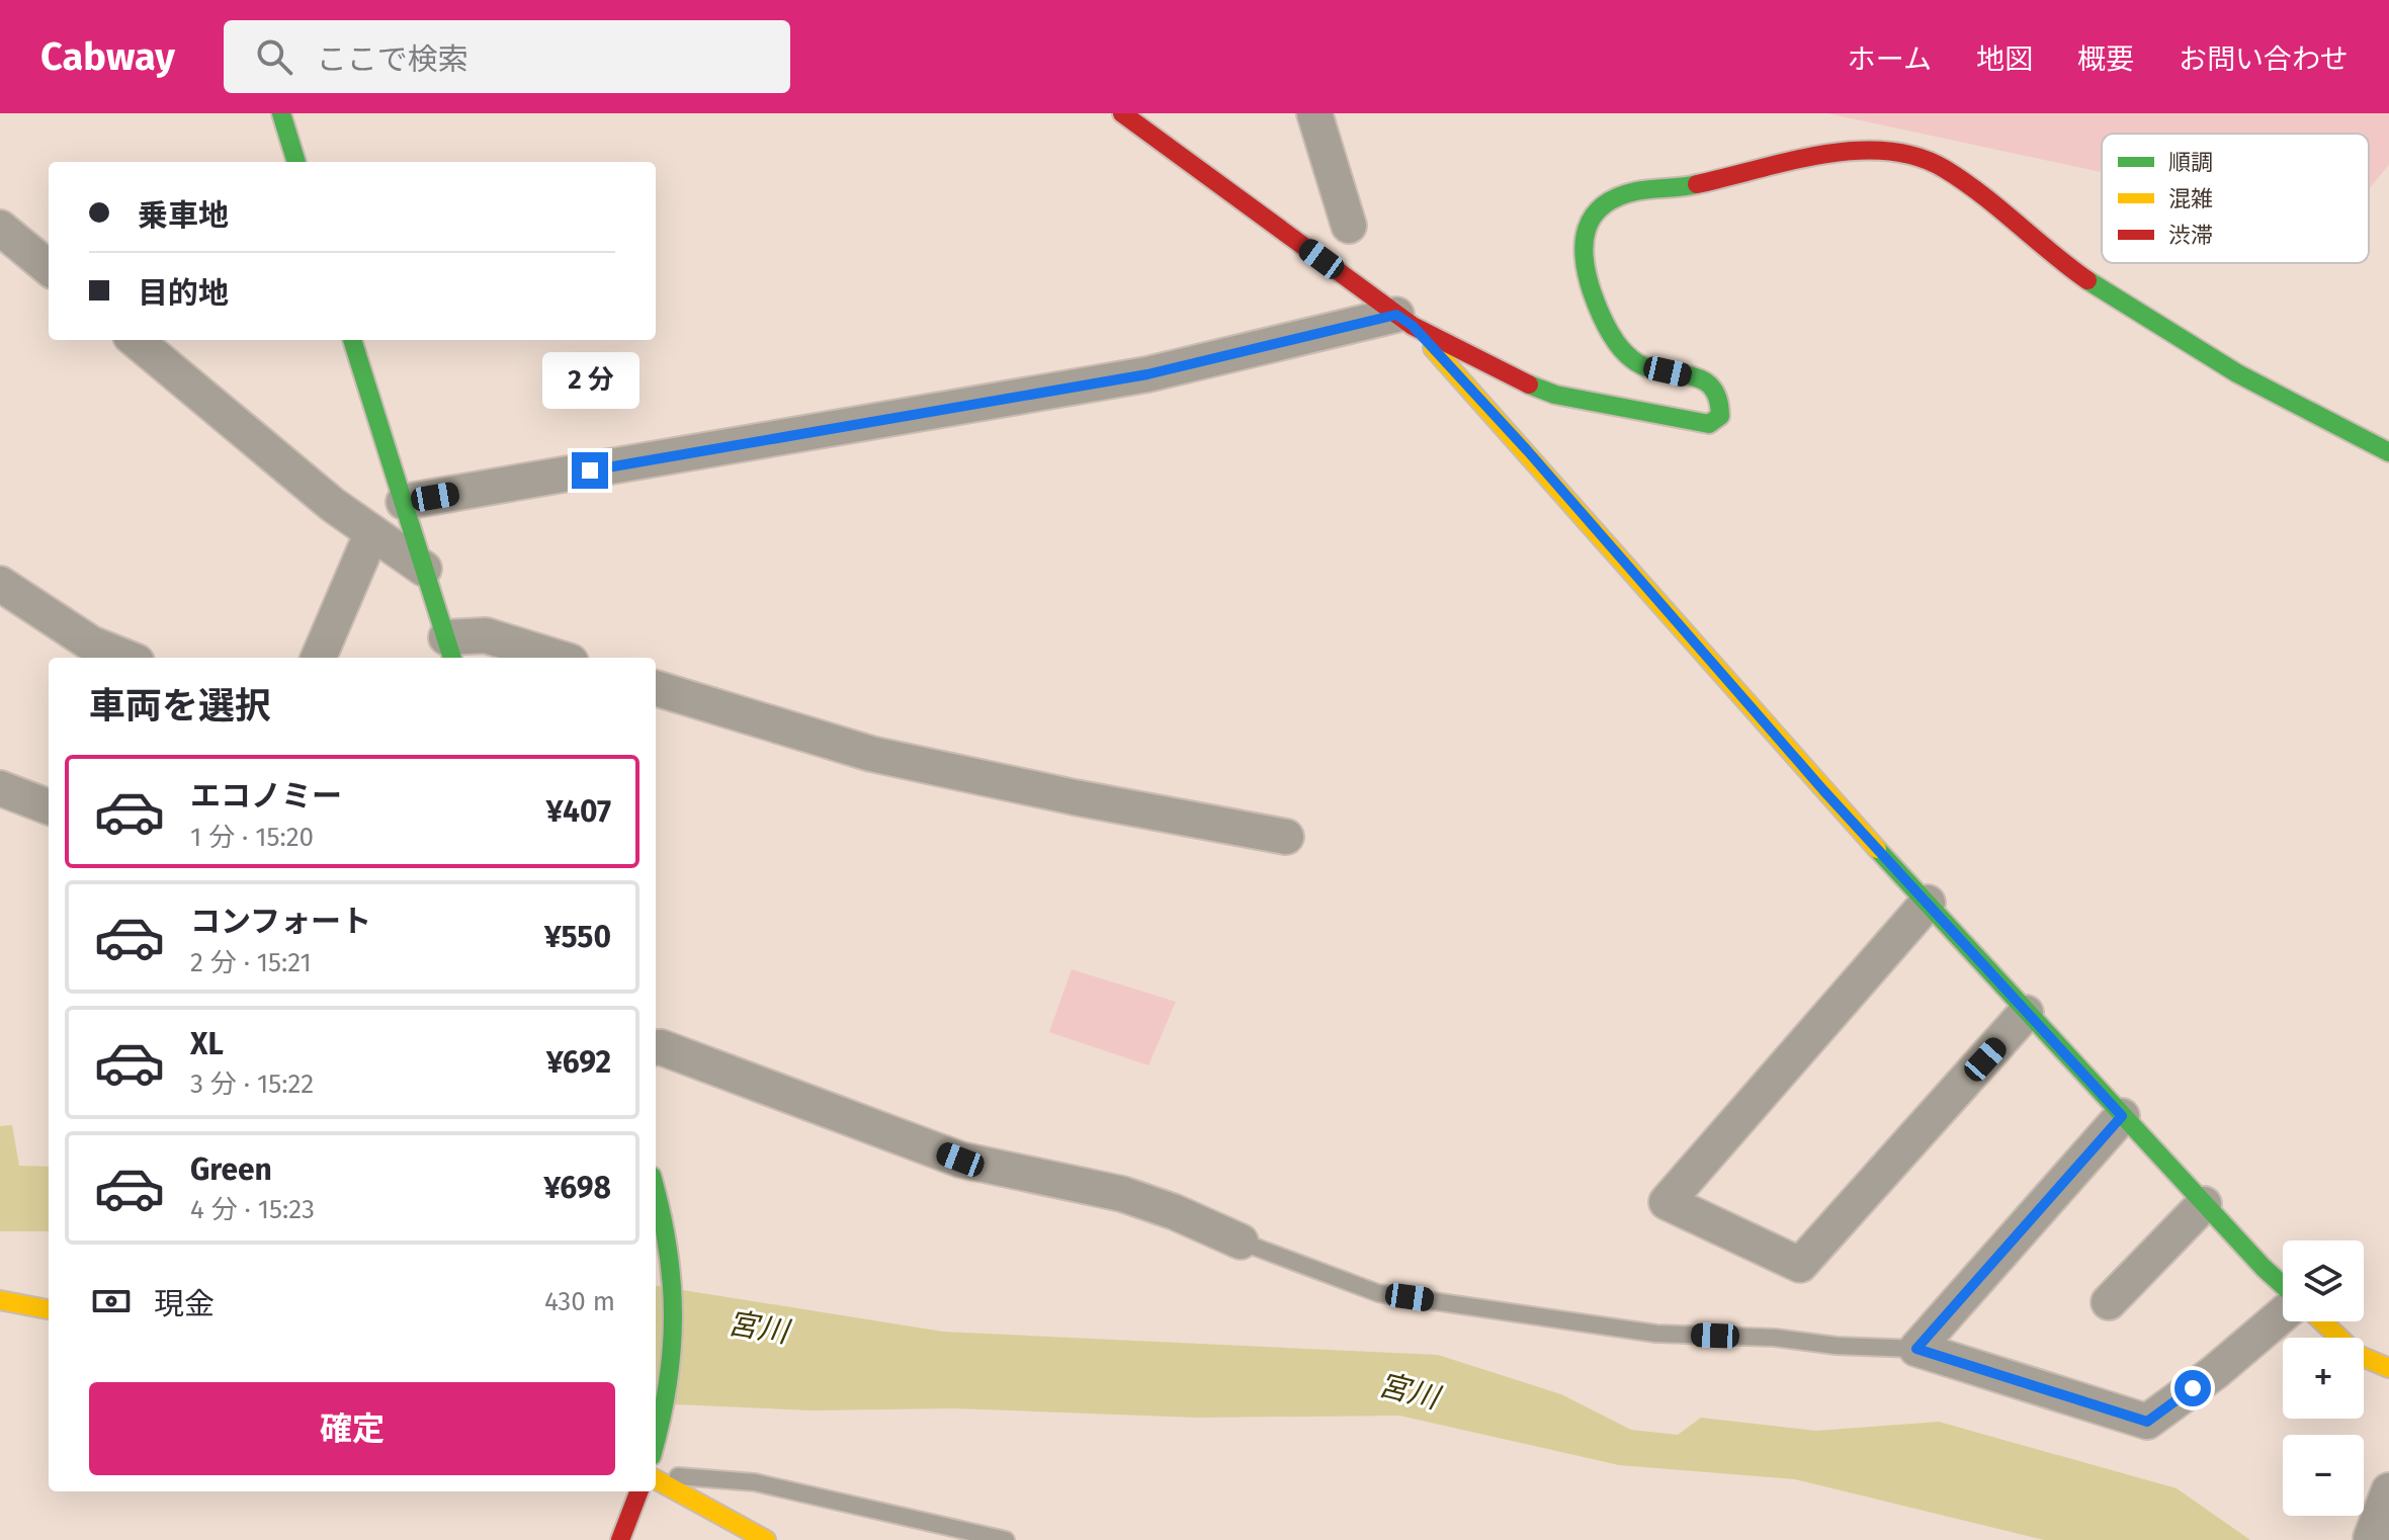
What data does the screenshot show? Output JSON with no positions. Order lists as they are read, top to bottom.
{
  "water": ["宮川"],
  "legend": ["順調", "混雑", "渋滞"],
  "page": {
    "header": "Cabway",
    "search": "ここで検索",
    "nav": [
      "ホーム",
      "地図",
      "概要",
      "お問い合わせ"
    ],
    "banner": ["乗車地", "目的地"],
    "bubble": "2 分",
    "heading": "車両を選択",
    "list": [
      {
        "name": "エコノミー",
        "note": "1 分 · 15:20",
        "value": "¥407"
      },
      {
        "name": "コンフォート",
        "note": "2 分 · 15:21",
        "value": "¥550"
      },
      {
        "name": "XL",
        "note": "3 分 · 15:22",
        "value": "¥692"
      },
      {
        "name": "Green",
        "note": "4 分 · 15:23",
        "value": "¥698"
      }
    ],
    "map_buttons": ["+", "−"],
    "pay": ["現金", "430 m"],
    "buttons": "確定"
  }
}
